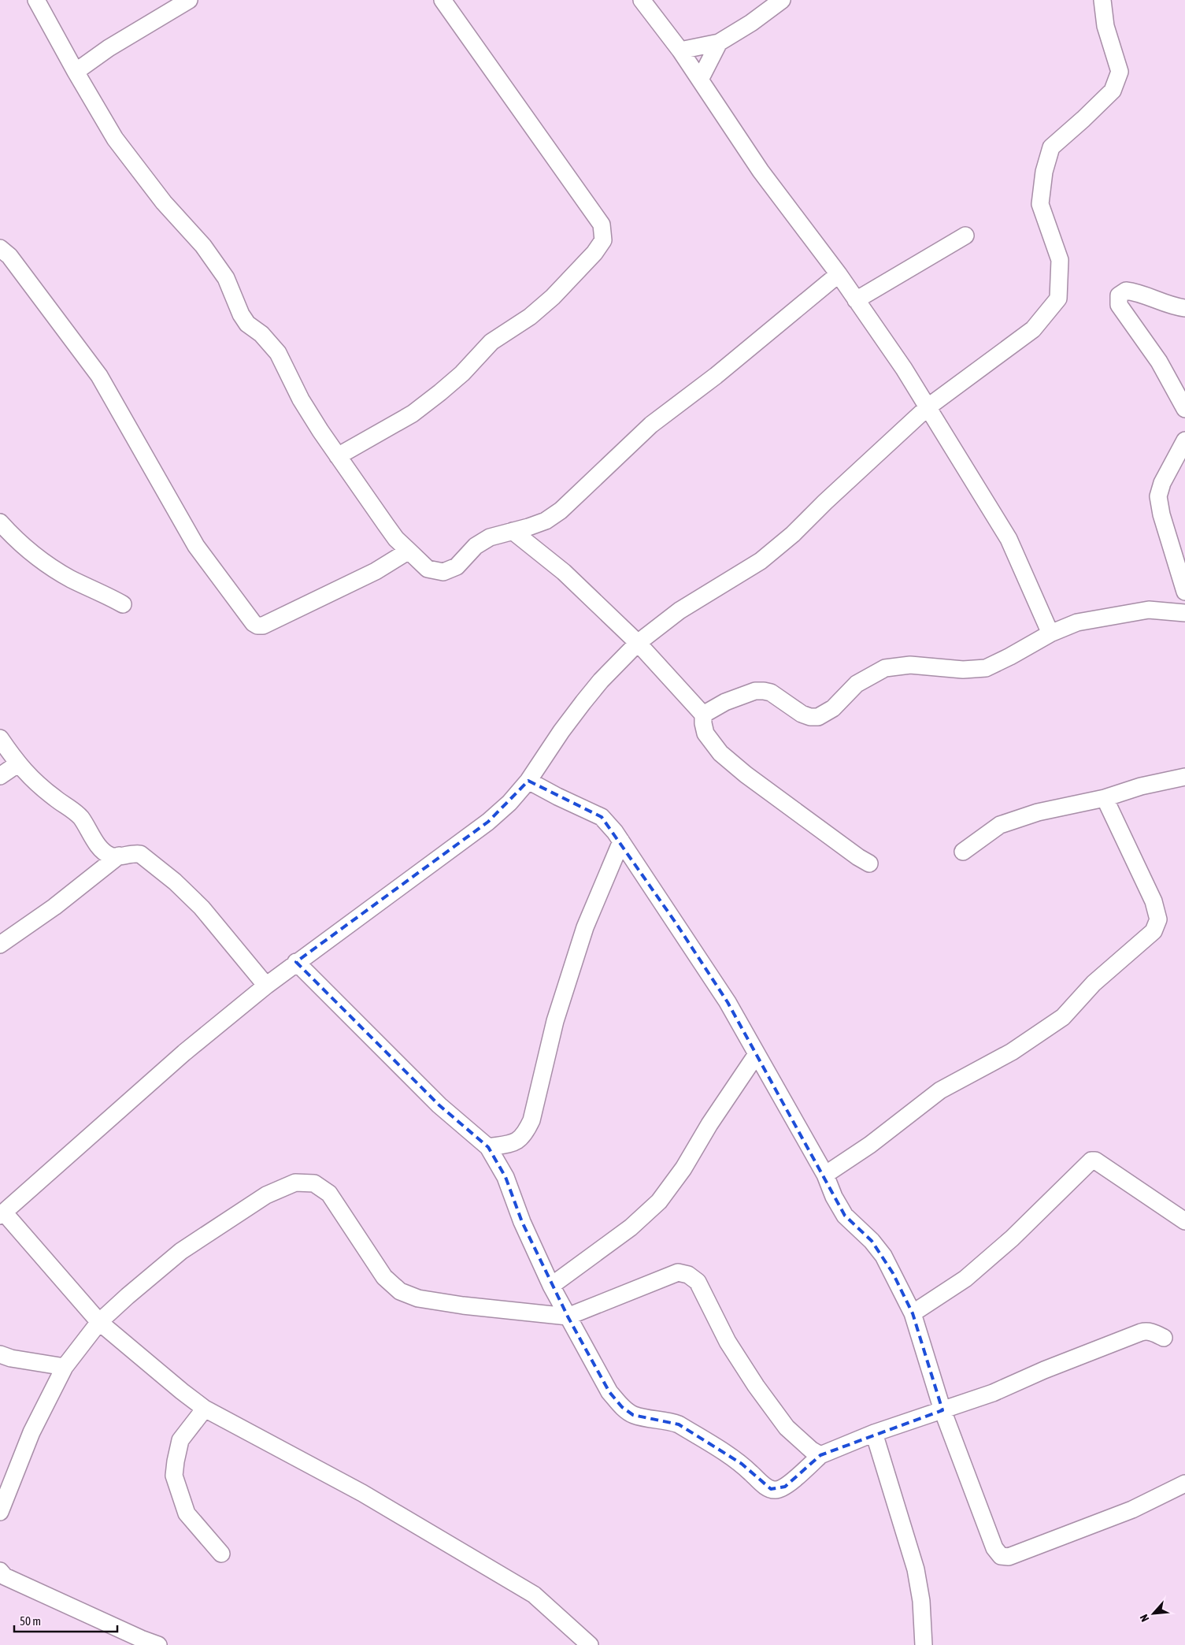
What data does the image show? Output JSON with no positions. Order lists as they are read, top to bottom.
{
  "scale_bar": "50 m",
  "north": "bottom left"
}
